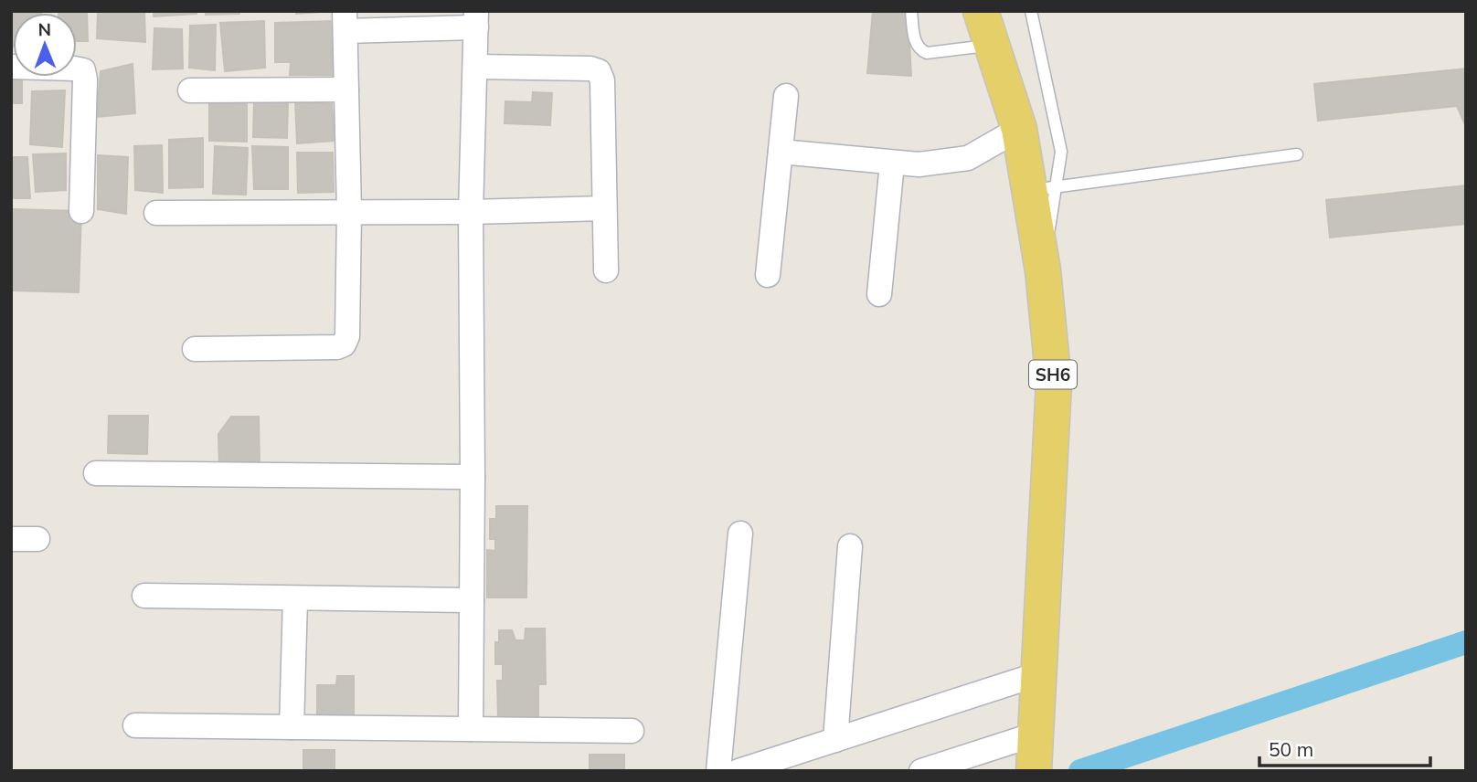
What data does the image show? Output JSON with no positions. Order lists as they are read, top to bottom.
{
  "streets": {
    "main road": ["SH6"]
  },
  "scale_bar": "50 m",
  "north": "top"
}
